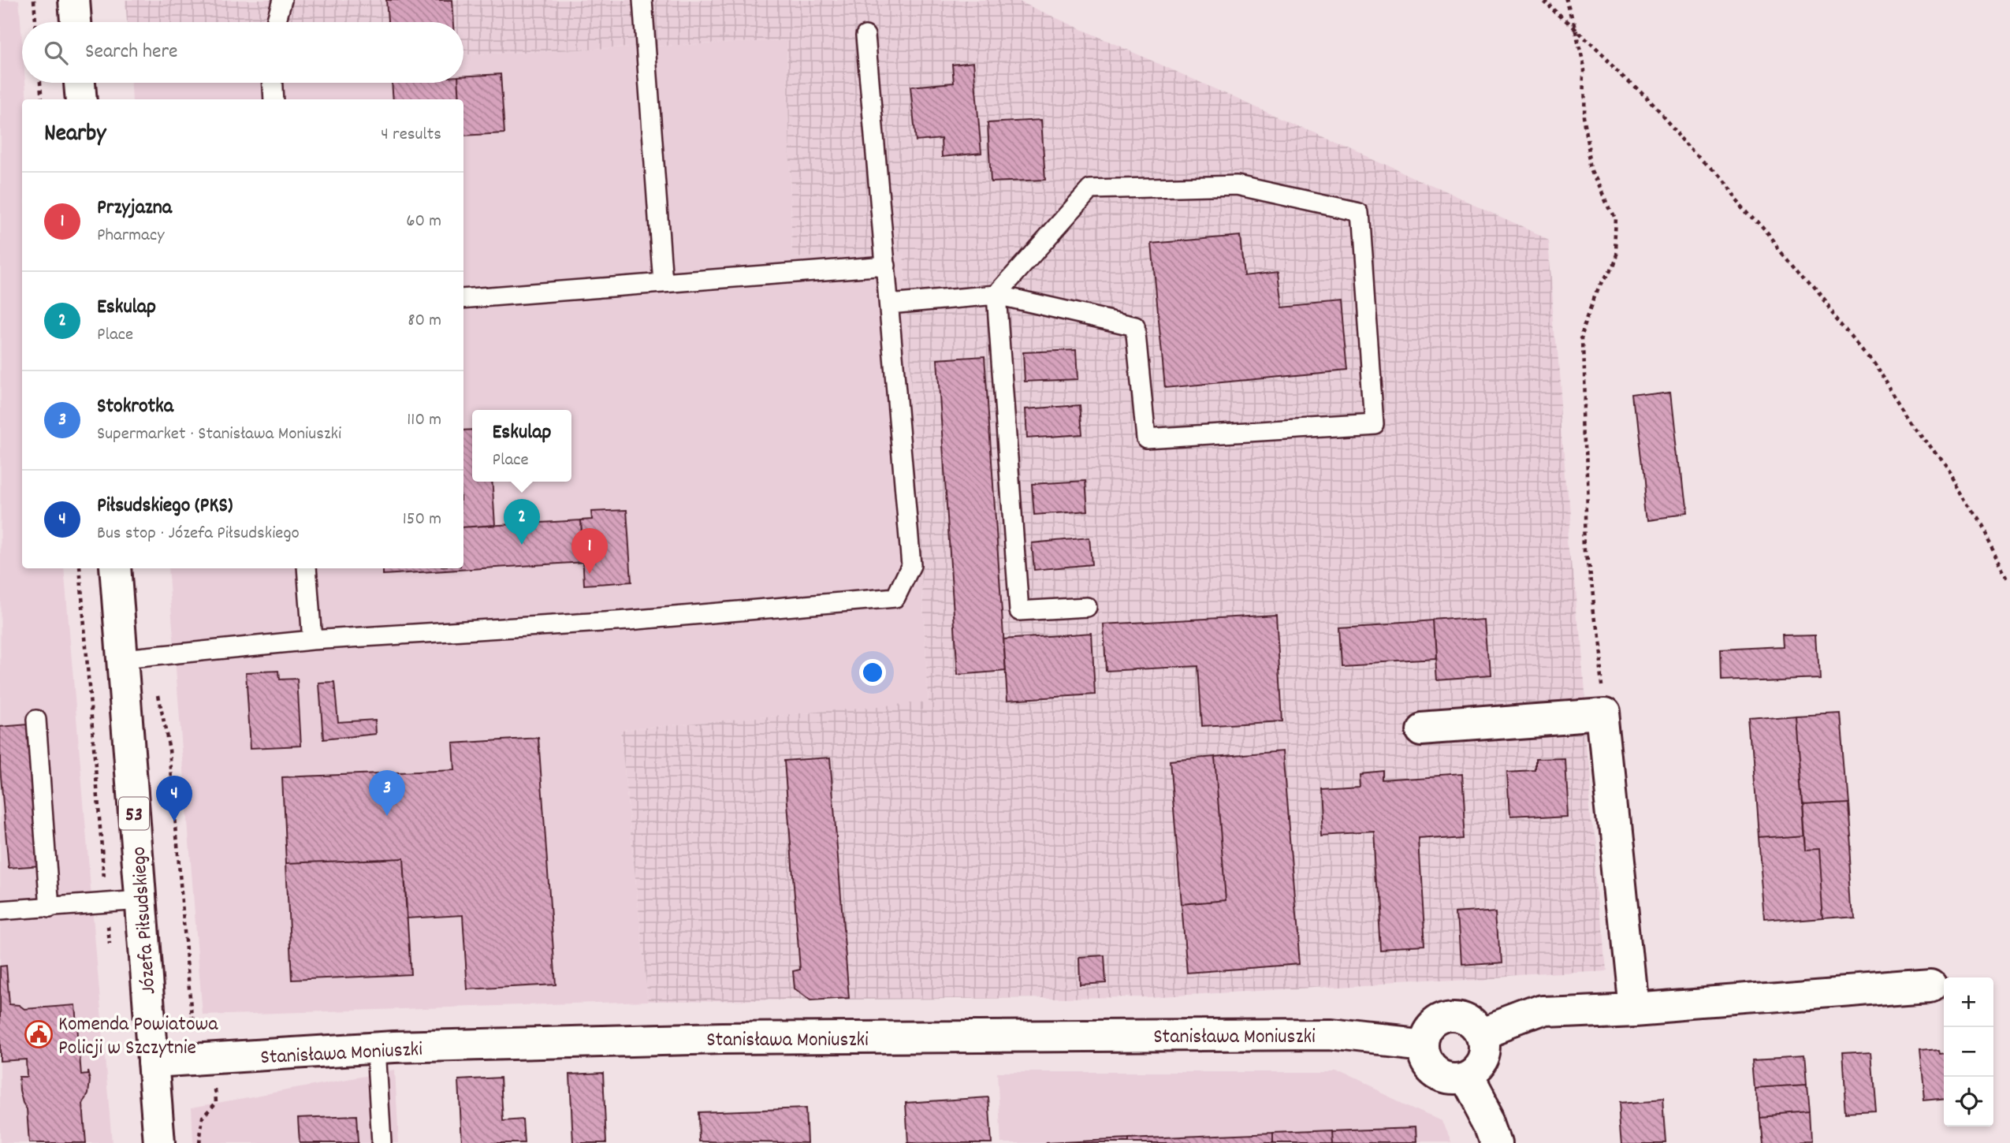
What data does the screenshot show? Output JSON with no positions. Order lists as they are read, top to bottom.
{
  "streets": {
    "street": ["53", "Józefa Piłsudskiego", "Stanisława Moniuszki"]
  },
  "crossings": [
    ["Józefa Piłsudskiego", "Stanisława Moniuszki"]
  ],
  "places": {
    "public building": ["Komenda Powiatowa Policji w Szczytnie"]
  },
  "page": {
    "search": "Search here",
    "heading": ["Nearby", "4 results"],
    "list": [
      {
        "mark": "1",
        "name": "Przyjazna",
        "note": "Pharmacy",
        "value": "60 m"
      },
      {
        "mark": "2",
        "name": "Eskulap",
        "note": "Place",
        "value": "80 m"
      },
      {
        "mark": "3",
        "name": "Stokrotka",
        "note": "Supermarket · Stanisława Moniuszki",
        "value": "110 m"
      },
      {
        "mark": "4",
        "name": "Piłsudskiego (PKS)",
        "note": "Bus stop · Józefa Piłsudskiego",
        "value": "150 m"
      }
    ],
    "popup": ["Eskulap", "Place"],
    "pins": [
      "2",
      "1",
      "3",
      "4"
    ],
    "map_buttons": ["+", "−"]
  }
}
